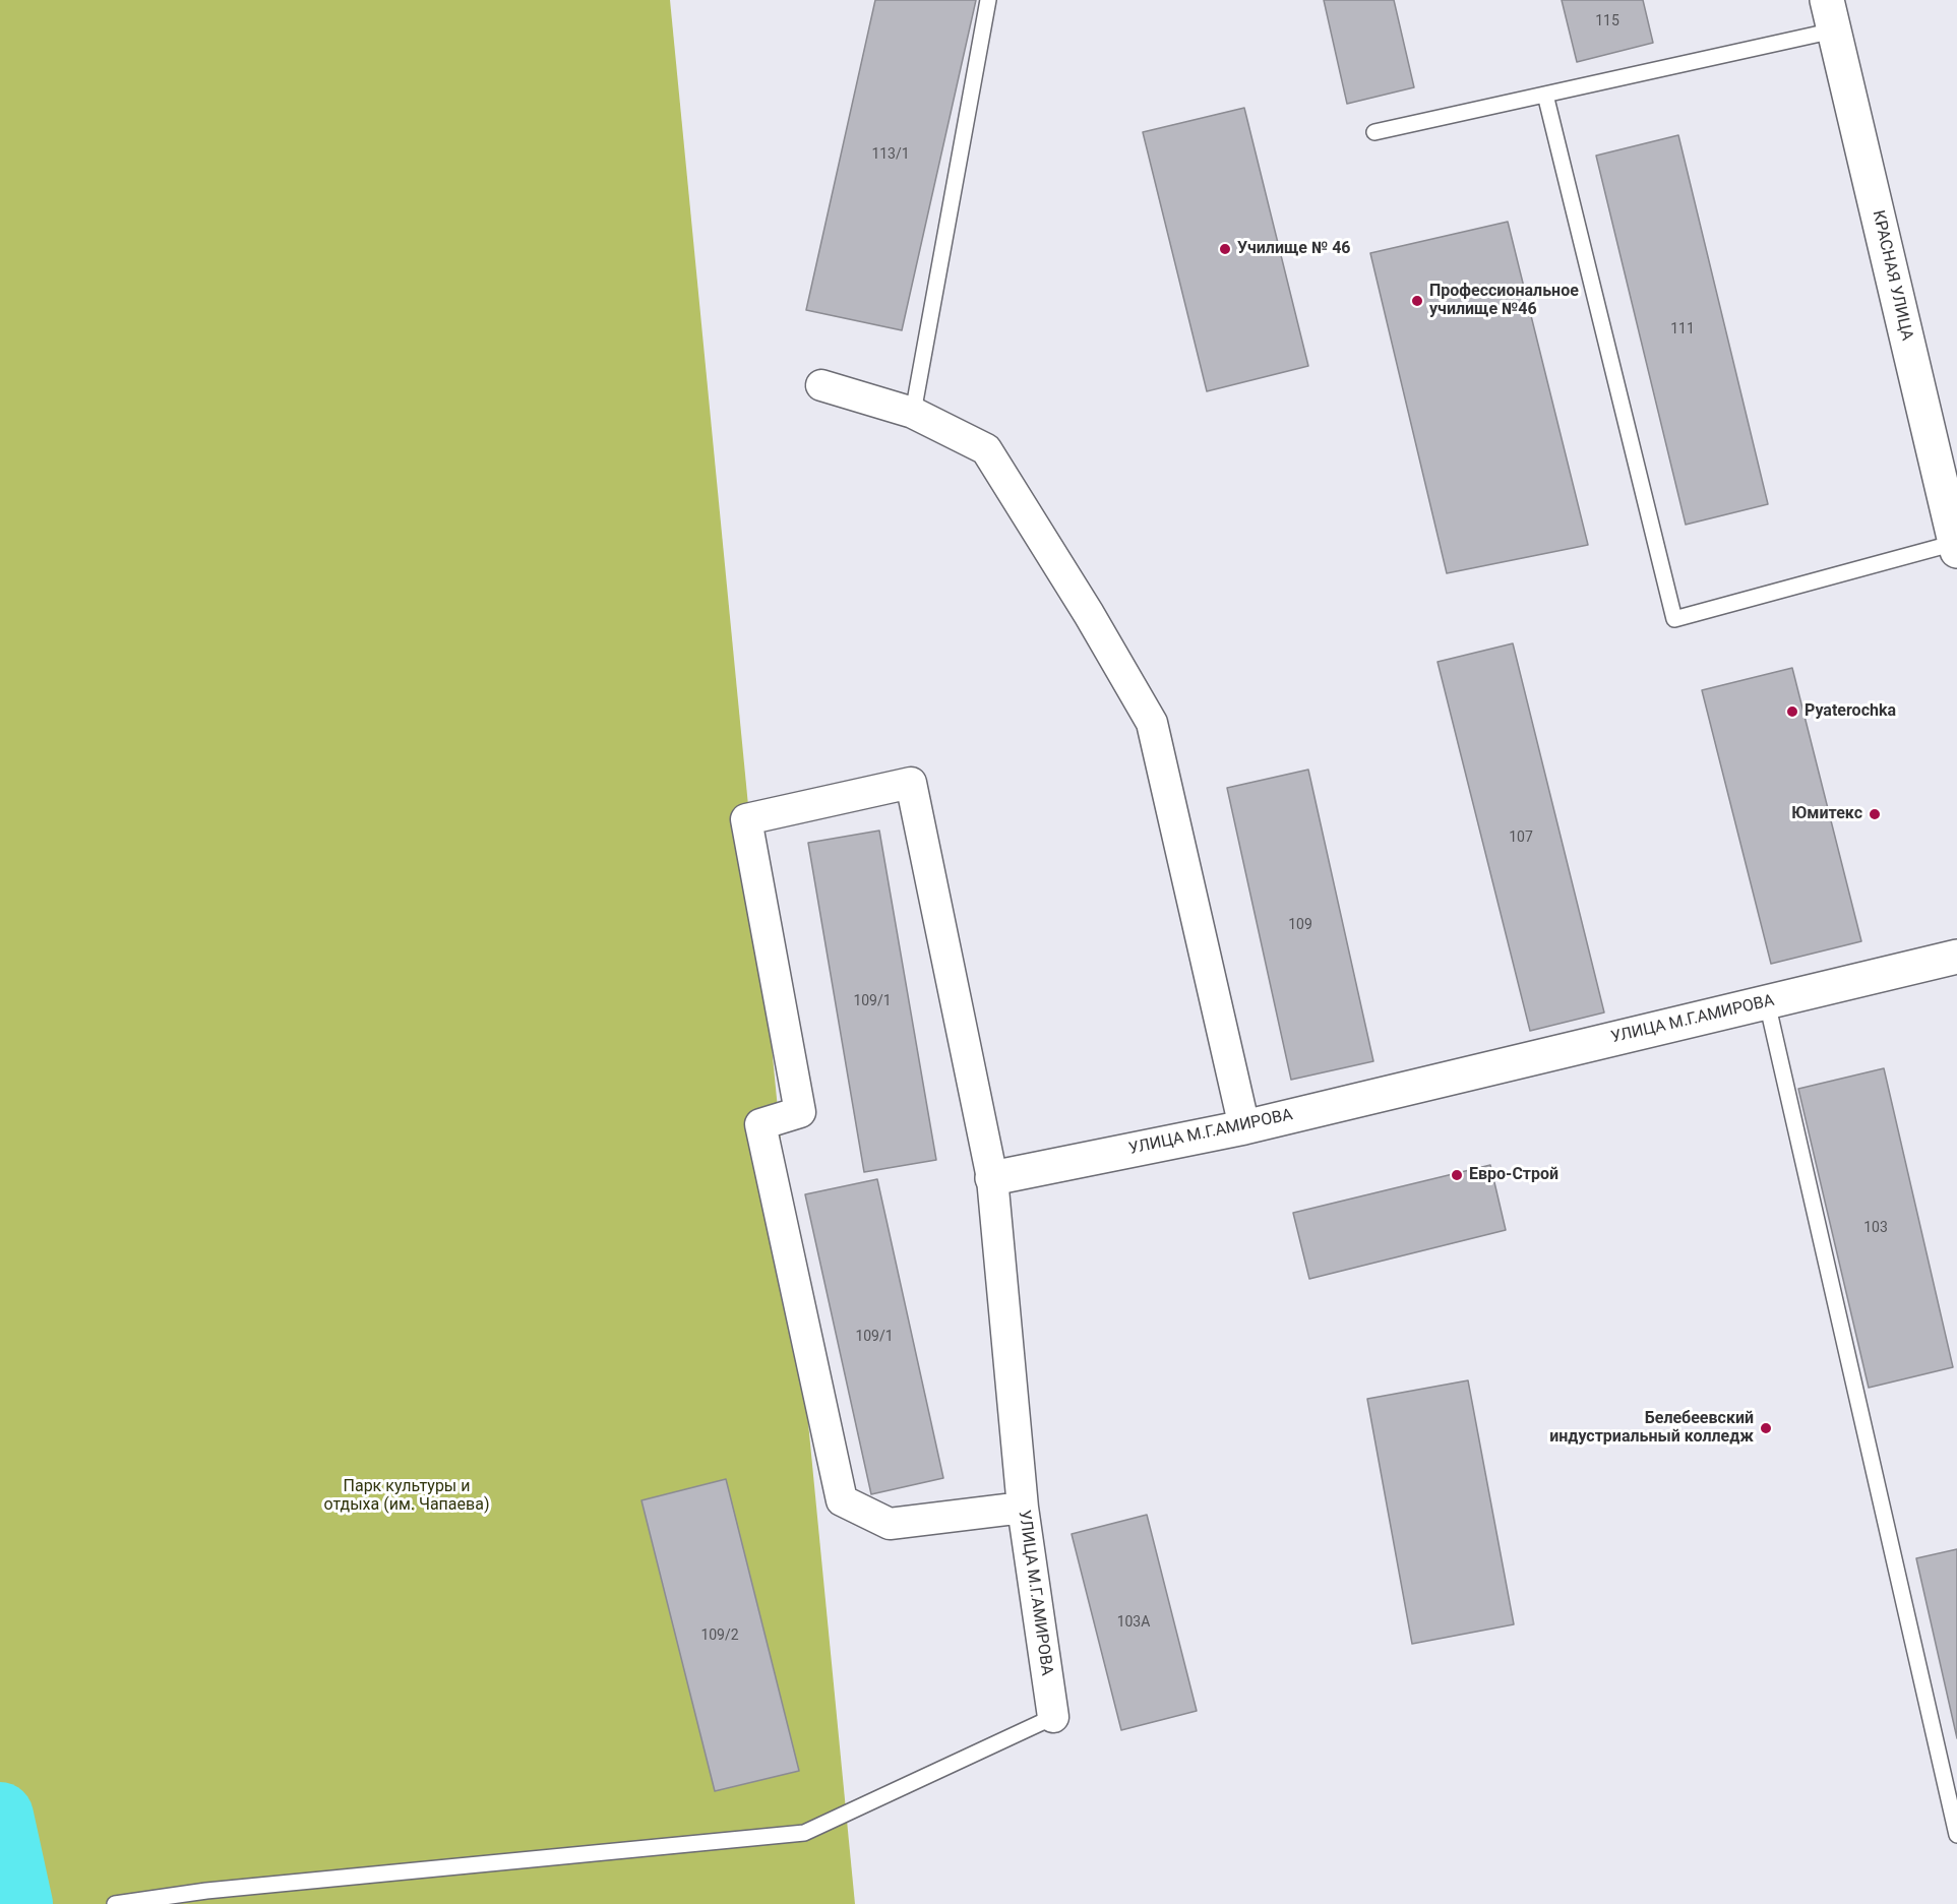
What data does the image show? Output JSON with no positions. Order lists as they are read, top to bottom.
{
  "streets": {
    "street": ["КРАСНАЯ УЛИЦА", "УЛИЦА М.Г.АМИРОВА"]
  },
  "parks": ["Парк культуры и отдыха (им. Чапаева)"],
  "places": [
    "Училище № 46",
    "Профессиональное училище №46",
    "Pyaterochka",
    "Юмитекс",
    "Евро-Строй",
    "Белебеевский индустриальный колледж"
  ],
  "house_numbers": [
    "115",
    "113/1",
    "111",
    "107",
    "109",
    "109/1",
    "103",
    "109/1",
    "103А",
    "109/2"
  ]
}
